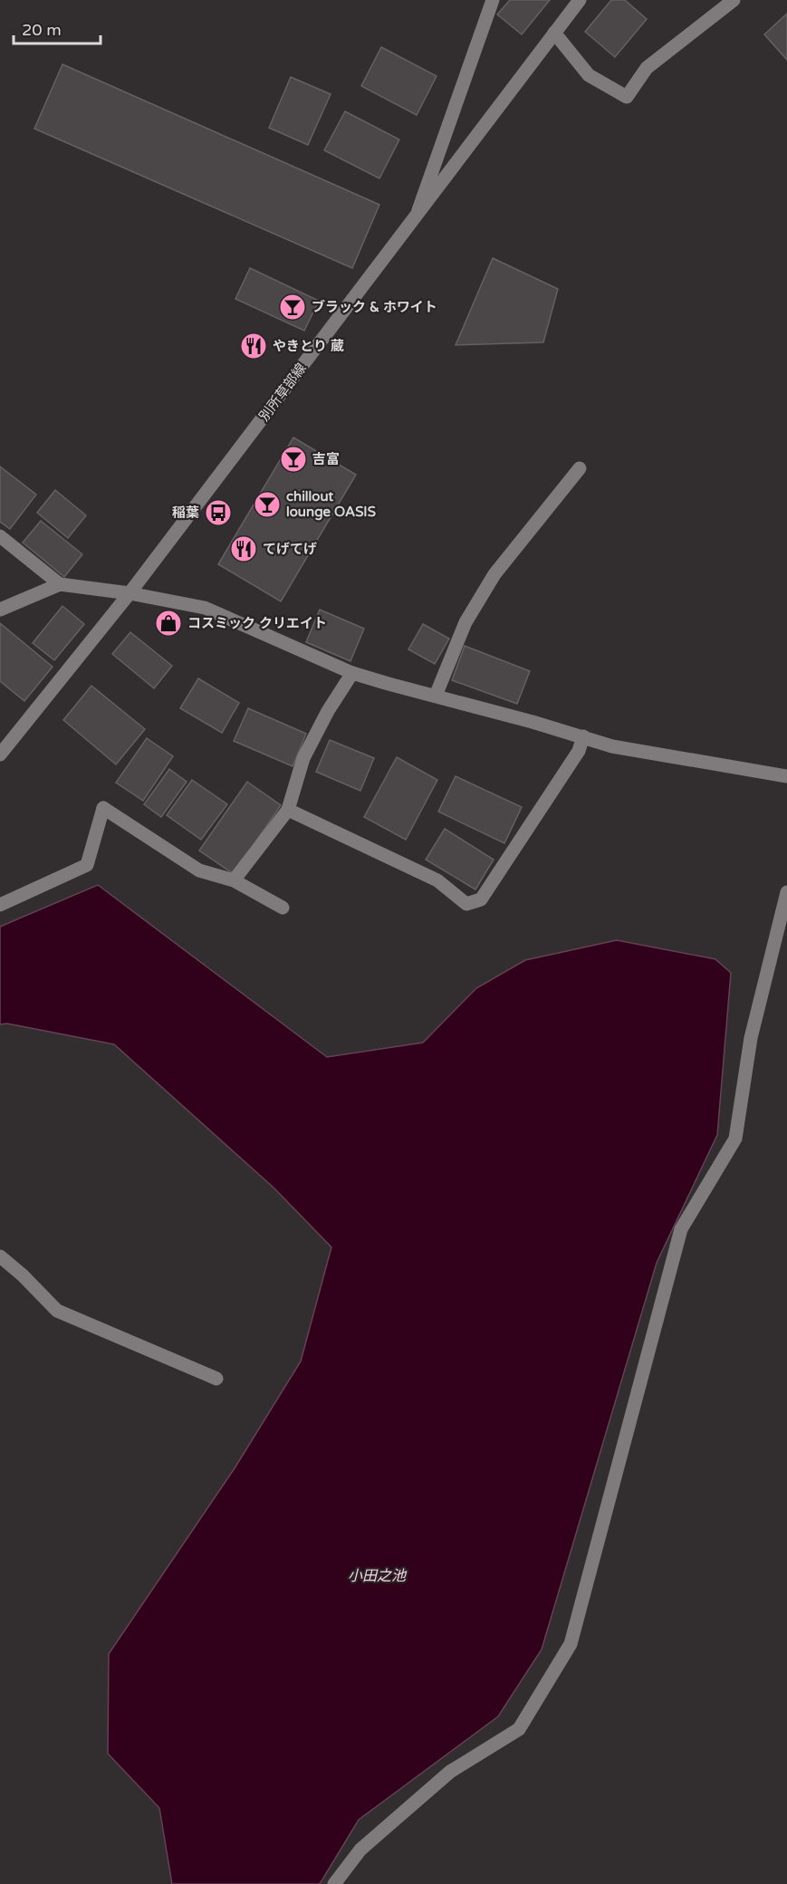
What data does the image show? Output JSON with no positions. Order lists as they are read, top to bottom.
{
  "streets": {
    "street": ["別所草部線"]
  },
  "water": ["小田之池"],
  "places": {
    "bar": ["ブラック & ホワイト", "吉富", "chillout lounge OASIS"],
    "restaurant": ["やきとり 蔵", "てげてげ"],
    "bus stop": ["稲葉"],
    "shop": ["コスミック クリエイト"]
  },
  "scale_bar": "20 m"
}
